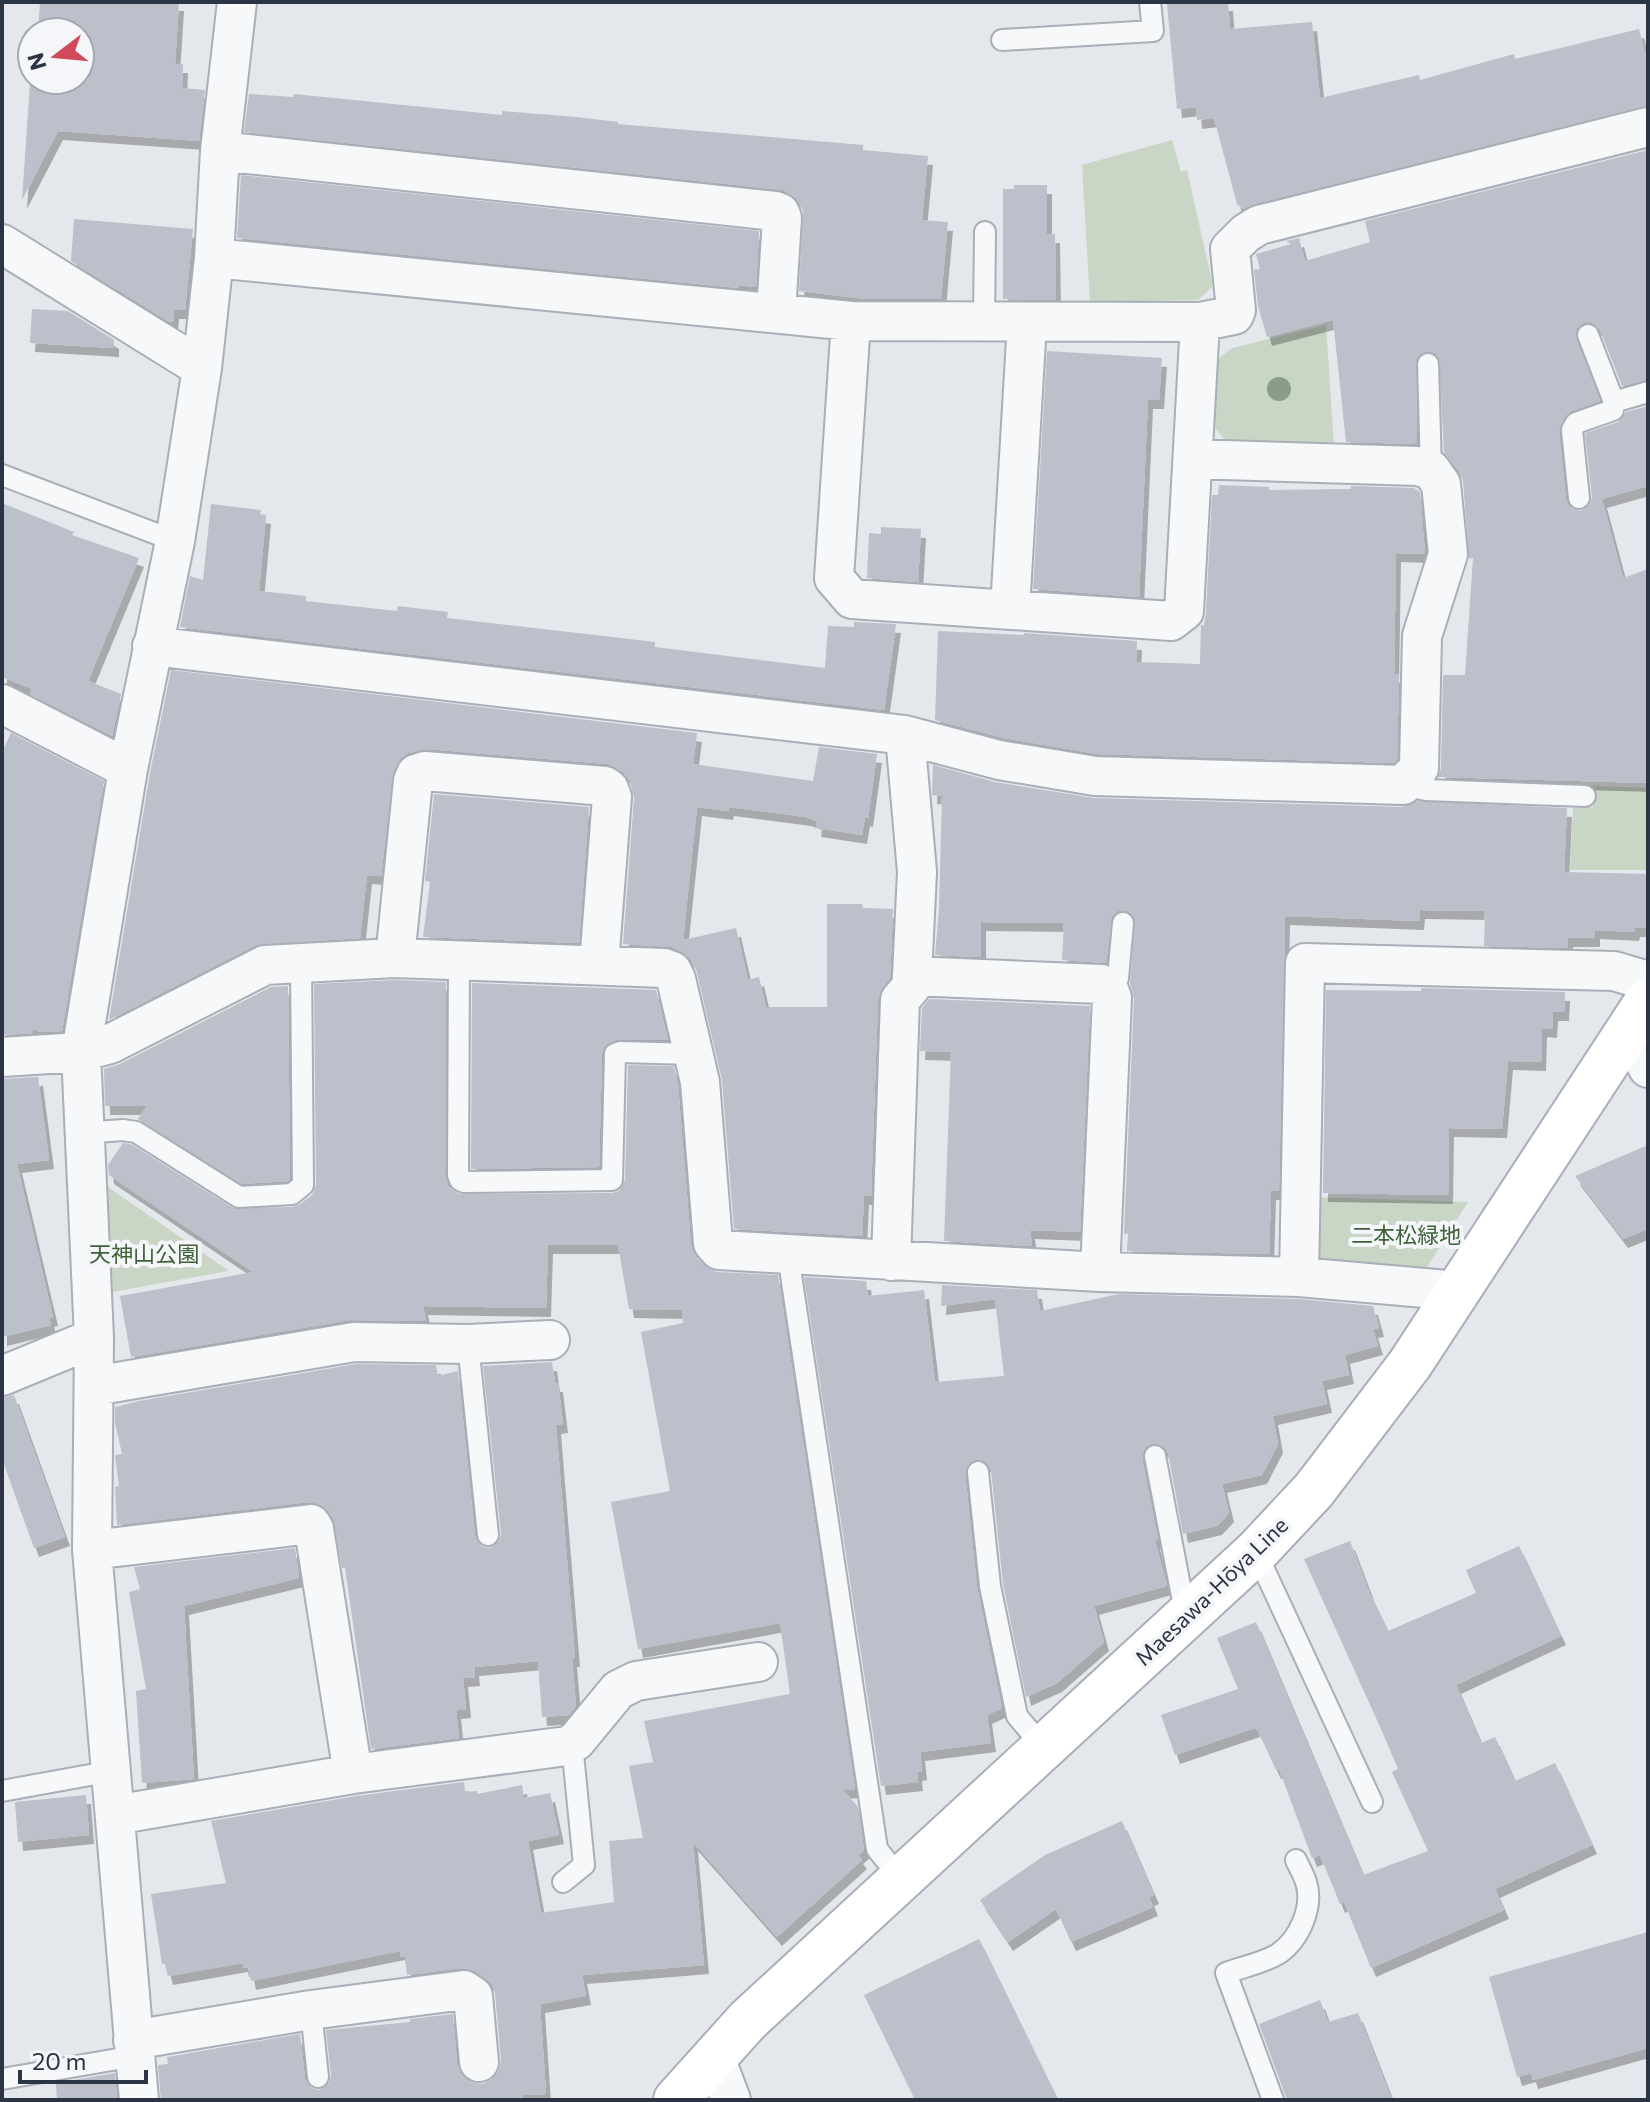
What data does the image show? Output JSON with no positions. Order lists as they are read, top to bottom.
{
  "streets": {
    "main road": ["Maesawa-Hōya Line"]
  },
  "parks": ["二本松緑地", "天神山公園"],
  "scale_bar": "20 m",
  "north": "left"
}
